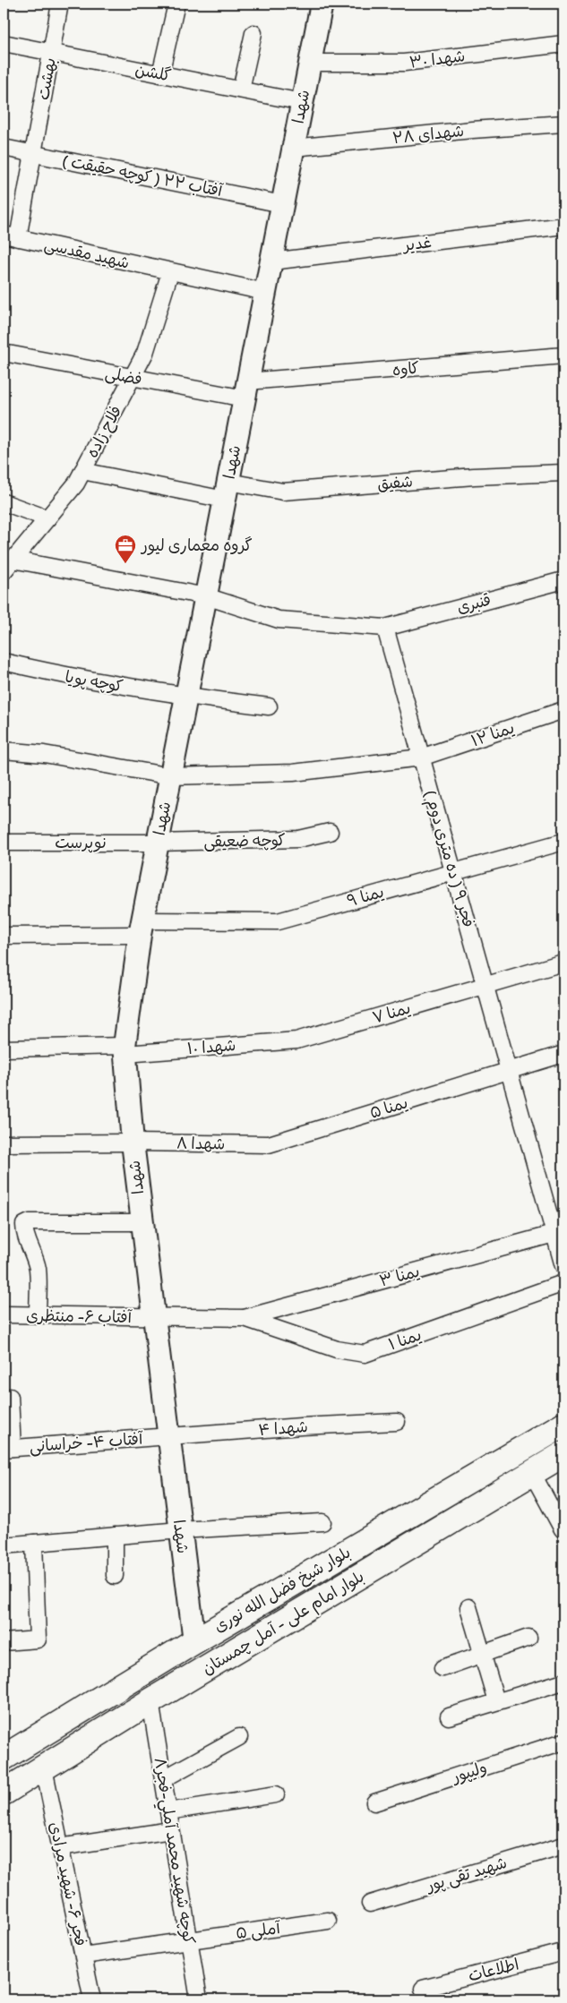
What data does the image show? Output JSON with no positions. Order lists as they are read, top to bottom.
{
  "streets": {
    "main road": ["شهدا", "بلوار شیخ فضل الله نوری", "بلوار امام علی - آمل چمستان"],
    "street": [
      "شهدا ۳۰",
      "گلشن",
      "بهشت",
      "شهدای ۲۸",
      "آفتاب ۲۲ ( کوچه حقیقت )",
      "غدیر",
      "شهید مقدسی",
      "کاوه",
      "فضلی",
      "فلاح زاده",
      "شفیق",
      "قنبری",
      "کوچه پویا",
      "یمنا ۱۲",
      "کوچه ضعیقی",
      "نوپرست",
      "فجر ۹ ( ده متری دوم )",
      "یمنا ۹",
      "یمنا ۷",
      "شهدا ۱۰",
      "یمنا ۵",
      "شهدا ۸",
      "یمنا ۳",
      "آفتاب ۶- منتظری",
      "یمنا ۱",
      "شهدا ۴",
      "آفتاب ۴- خراسانی",
      "ولیپور",
      "كوچه شهيد محمد آملي-فجر۸",
      "شهید تقی پور",
      "فجر ۶- شهید مرادی",
      "آملی ۵",
      "اطلاعات"
    ]
  },
  "crossings": [
    ["شهدا ۳۰", "شهدا"],
    ["گلشن", "بهشت"],
    ["گلشن", "شهدا"],
    ["بهشت", "آفتاب ۲۲ ( کوچه حقیقت )"],
    ["بهشت", "شهید مقدسی"],
    ["شهدا", "شهدای ۲۸"],
    ["شهدا", "آفتاب ۲۲ ( کوچه حقیقت )"],
    ["شهدا", "غدیر"],
    ["شهدا", "شهید مقدسی"],
    ["شهدا", "کاوه"],
    ["شهدا", "فضلی"],
    ["شهدا", "شفیق"],
    ["شهدا", "کوچه پویا"],
    ["شهدا", "یمنا ۱۲"],
    ["شهدا", "کوچه ضعیقی"],
    ["شهدا", "نوپرست"],
    ["شهدا", "یمنا ۹"],
    ["شهدا", "شهدا ۱۰"],
    ["شهدا", "شهدا ۸"],
    ["شهدا", "آفتاب ۶- منتظری"],
    ["شهدا", "شهدا ۴"],
    ["شهدا", "آفتاب ۴- خراسانی"],
    ["شهدا", "بلوار شیخ فضل الله نوری"],
    ["شهید مقدسی", "فلاح زاده"],
    ["کاوه", "فضلی"],
    ["فضلی", "فلاح زاده"],
    ["فلاح زاده", "شفیق"],
    ["قنبری", "فجر ۹ ( ده متری دوم )"],
    ["یمنا ۱۲", "فجر ۹ ( ده متری دوم )"],
    ["کوچه ضعیقی", "نوپرست"],
    ["فجر ۹ ( ده متری دوم )", "یمنا ۹"],
    ["فجر ۹ ( ده متری دوم )", "یمنا ۷"],
    ["فجر ۹ ( ده متری دوم )", "یمنا ۵"],
    ["فجر ۹ ( ده متری دوم )", "یمنا ۳"],
    ["یمنا ۷", "شهدا ۱۰"],
    ["یمنا ۵", "شهدا ۸"],
    ["یمنا ۳", "آفتاب ۶- منتظری"],
    ["یمنا ۳", "یمنا ۱"],
    ["آفتاب ۶- منتظری", "یمنا ۱"],
    ["شهدا ۴", "آفتاب ۴- خراسانی"],
    ["بلوار شیخ فضل الله نوری", "بلوار امام علی - آمل چمستان"],
    ["بلوار امام علی - آمل چمستان", "كوچه شهيد محمد آملي-فجر۸"],
    ["بلوار امام علی - آمل چمستان", "فجر ۶- شهید مرادی"],
    ["كوچه شهيد محمد آملي-فجر۸", "آملی ۵"],
    ["فجر ۶- شهید مرادی", "آملی ۵"]
  ],
  "places": {
    "office": ["گروه معماری لیور"]
  }
}
